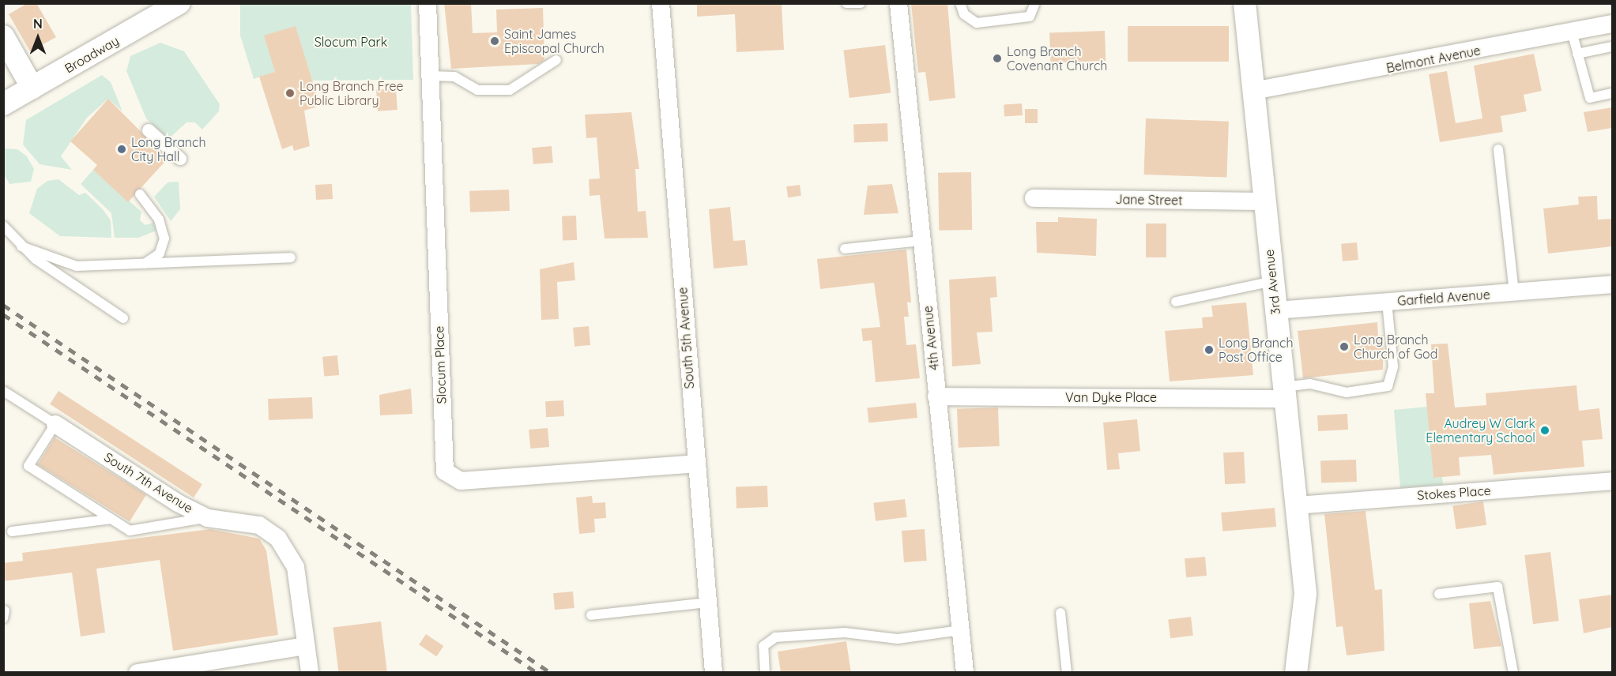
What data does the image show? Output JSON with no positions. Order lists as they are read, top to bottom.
{
  "streets": {
    "street": [
      "Broadway",
      "Belmont Avenue",
      "Jane Street",
      "3rd Avenue",
      "Garfield Avenue",
      "South 5th Avenue",
      "4th Avenue",
      "Slocum Place",
      "Van Dyke Place",
      "South 7th Avenue",
      "Stokes Place"
    ]
  },
  "crossings": [
    ["Belmont Avenue", "3rd Avenue"],
    ["Jane Street", "3rd Avenue"],
    ["3rd Avenue", "Garfield Avenue"],
    ["3rd Avenue", "Van Dyke Place"],
    ["3rd Avenue", "Stokes Place"],
    ["South 5th Avenue", "Slocum Place"],
    ["4th Avenue", "Van Dyke Place"]
  ],
  "parks": ["Slocum Park"],
  "places": [
    "Saint James Episcopal Church",
    "Long Branch Covenant Church",
    "Long Branch Free Public Library",
    "Long Branch City Hall",
    "Long Branch Church of God",
    "Long Branch Post Office",
    "Audrey W Clark Elementary School"
  ],
  "north": "top"
}
